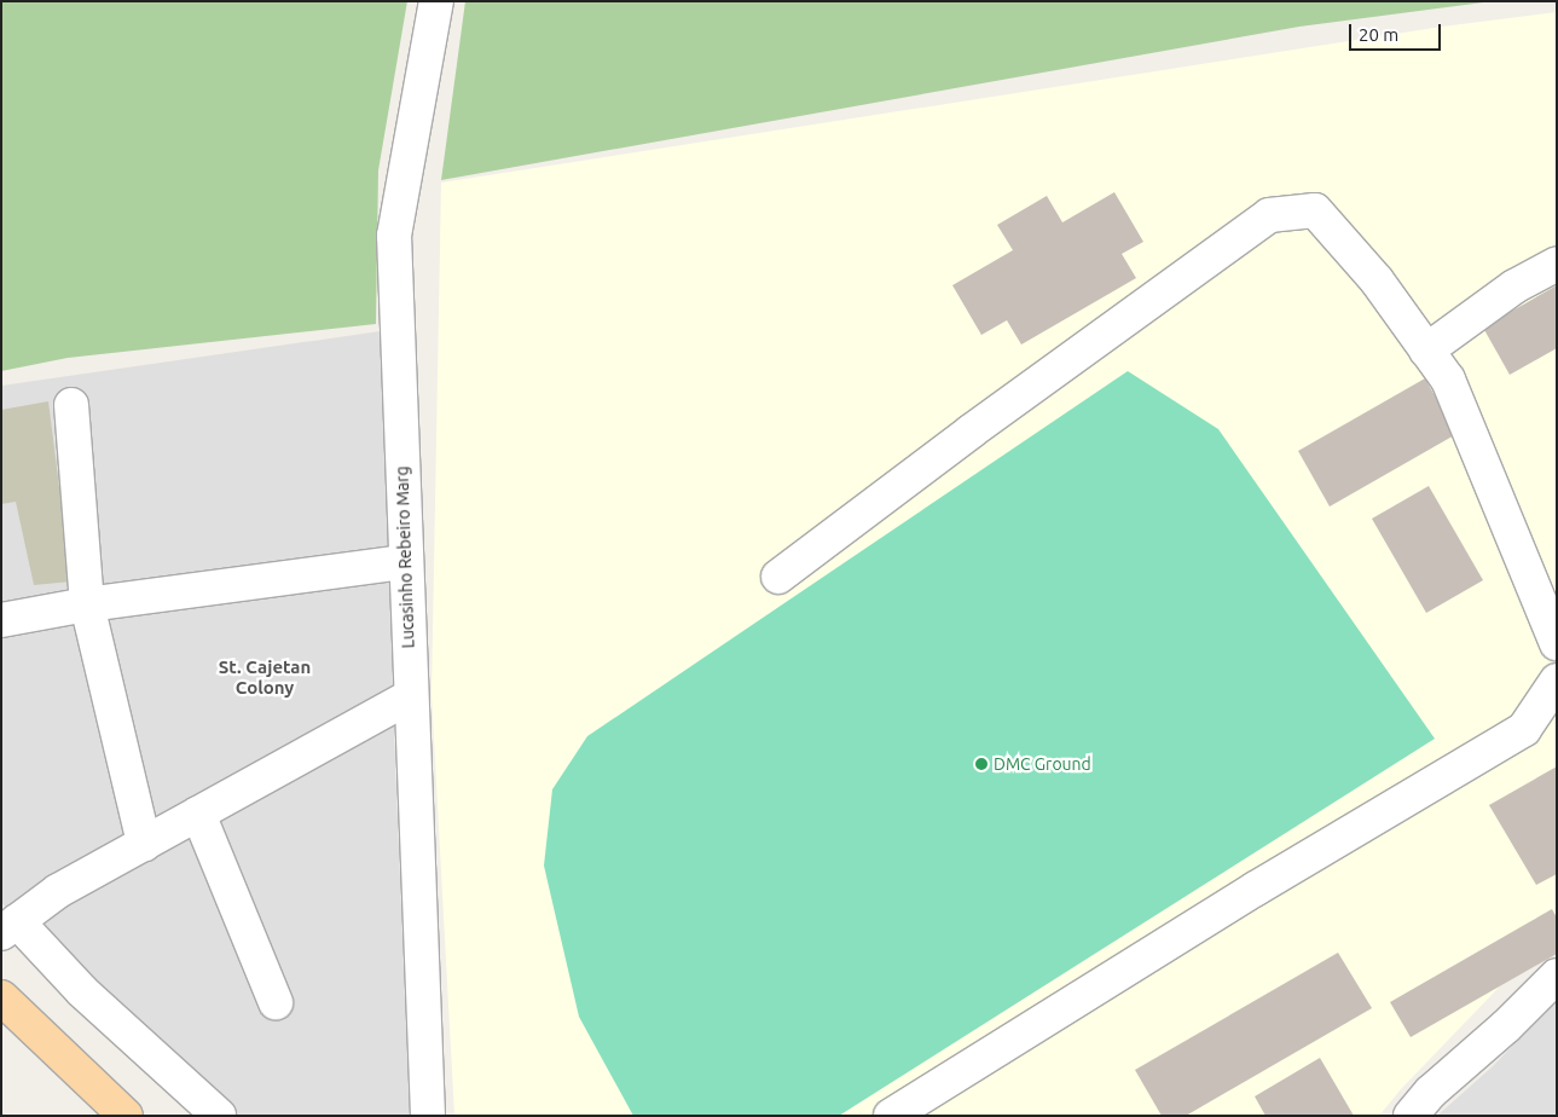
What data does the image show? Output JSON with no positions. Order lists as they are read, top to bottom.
{
  "streets": {
    "street": ["Lucasinho Rebeiro Marg"]
  },
  "districts": ["St. Cajetan Colony"],
  "places": ["DMC Ground"],
  "scale_bar": "20 m"
}
